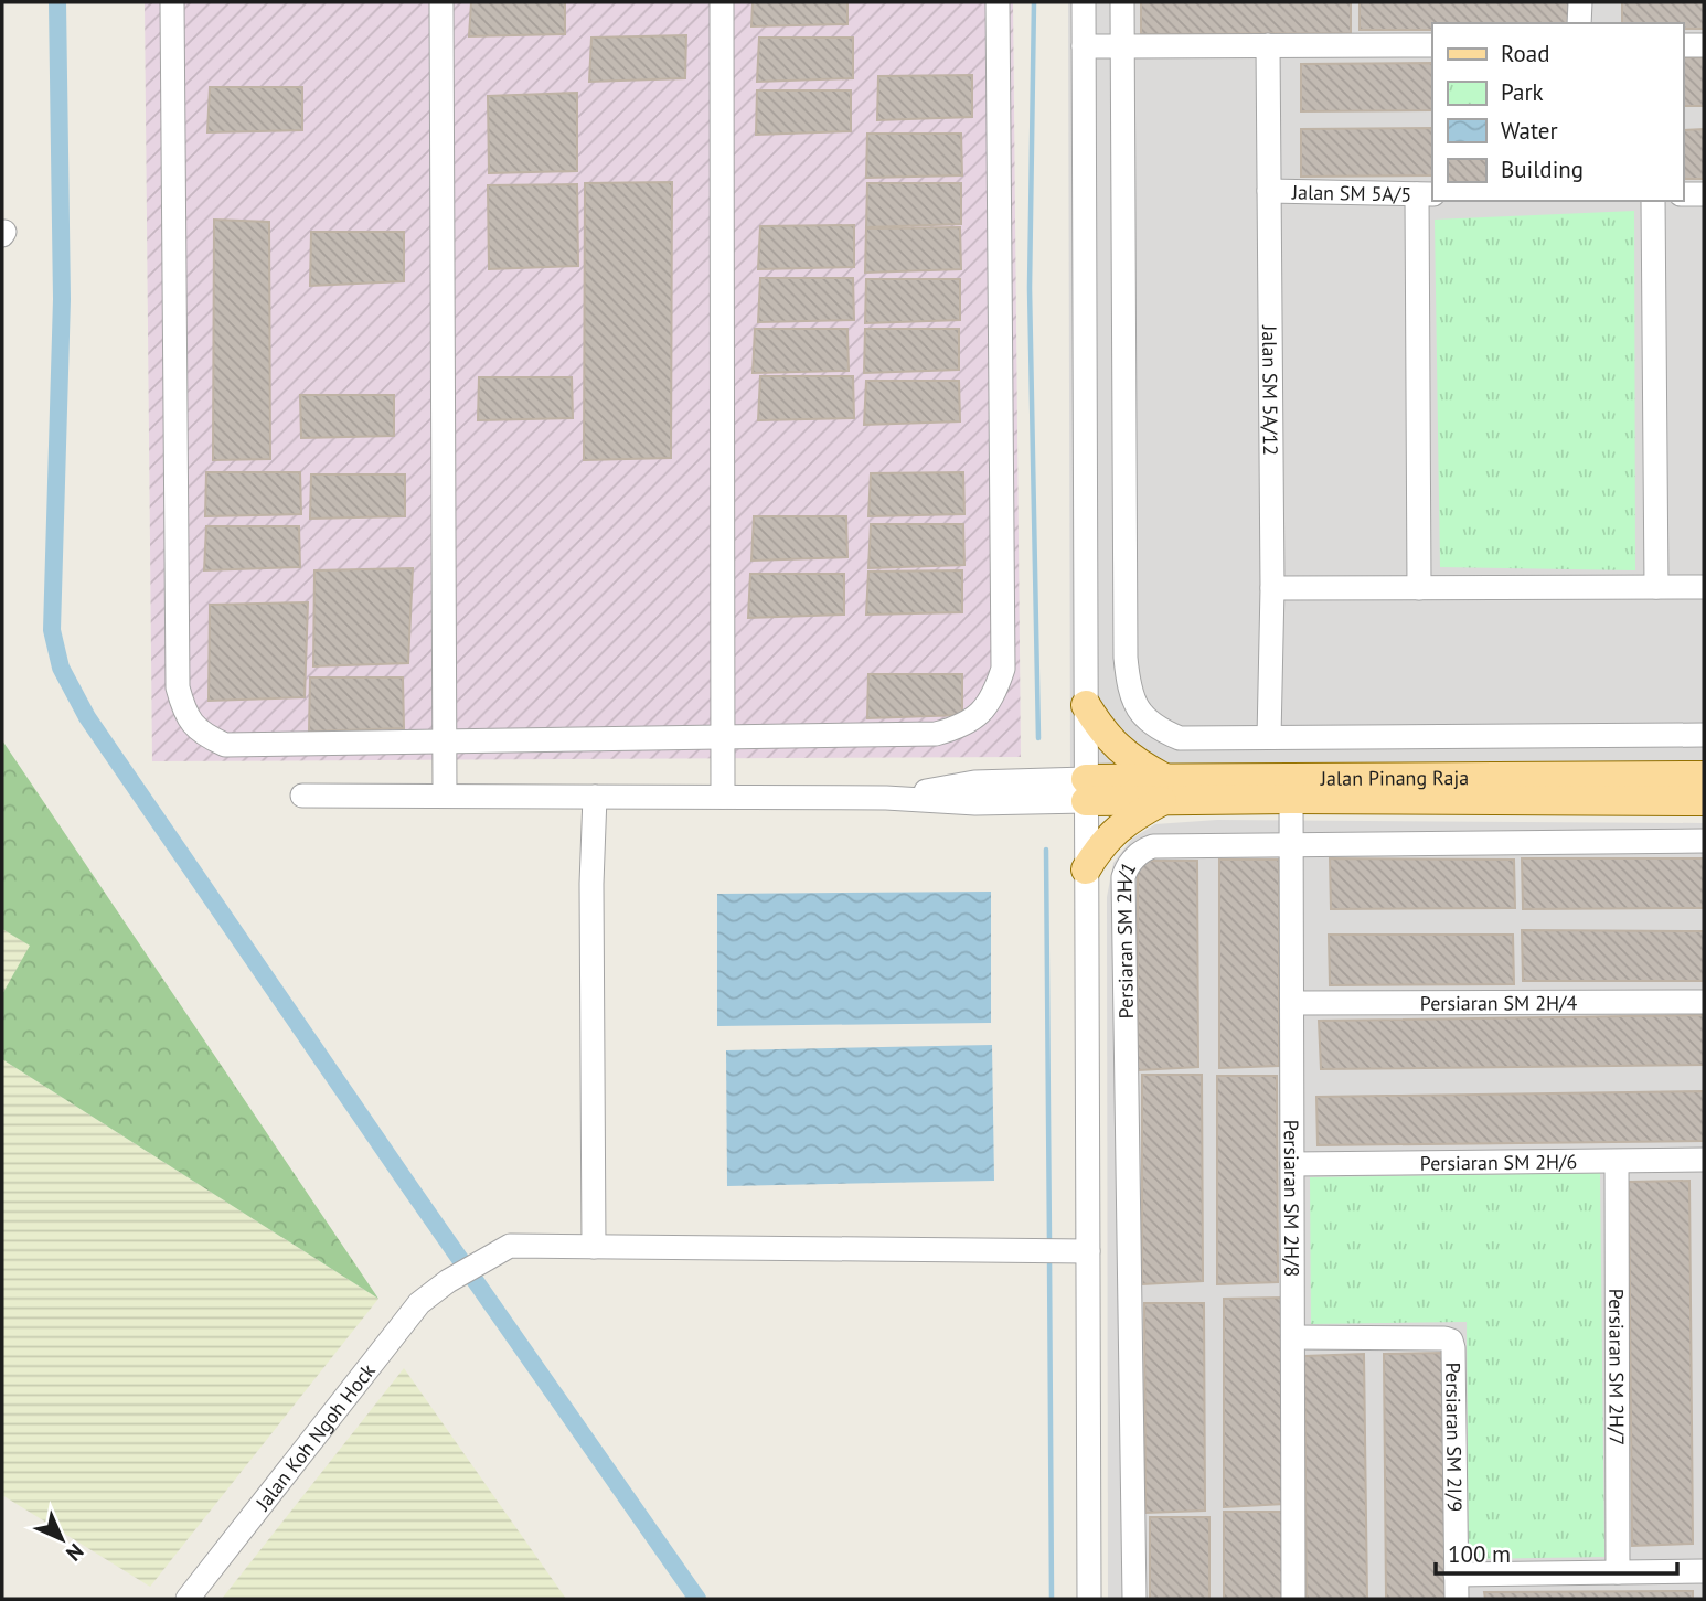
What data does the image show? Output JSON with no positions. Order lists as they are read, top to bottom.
{
  "streets": {
    "main road": ["Jalan Pinang Raja"],
    "street": [
      "Jalan SM 5A/5",
      "Jalan SM 5A/12",
      "Persiaran SM 2H/1",
      "Persiaran SM 2H/4",
      "Persiaran SM 2H/6",
      "Persiaran SM 2H/8",
      "Persiaran SM 2H/7",
      "Jalan Koh Ngoh Hock",
      "Persiaran SM 2I/9"
    ]
  },
  "crossings": [
    ["Jalan SM 5A/5", "Jalan SM 5A/12"],
    ["Persiaran SM 2H/1", "Persiaran SM 2H/8"],
    ["Persiaran SM 2H/4", "Persiaran SM 2H/8"],
    ["Persiaran SM 2H/6", "Persiaran SM 2H/8"],
    ["Persiaran SM 2H/6", "Persiaran SM 2H/7"],
    ["Persiaran SM 2H/8", "Persiaran SM 2I/9"]
  ],
  "legend": [
    "Road",
    "Park",
    "Water",
    "Building"
  ],
  "scale_bar": "100 m",
  "north": "bottom right"
}
